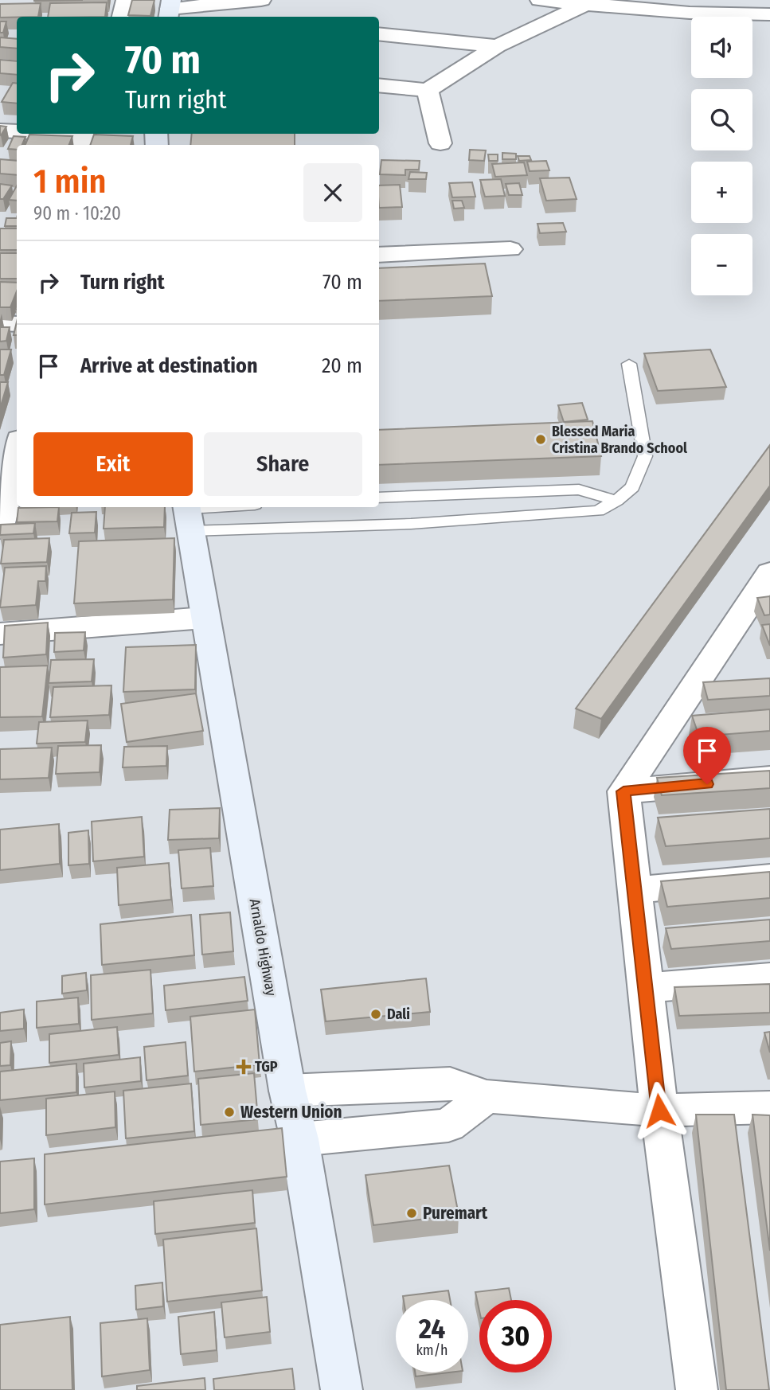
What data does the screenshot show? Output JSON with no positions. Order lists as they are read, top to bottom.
{
  "streets": {
    "main road": ["Arnaldo Highway"]
  },
  "places": {
    "other": [
      "Blessed Maria Cristina Brando School",
      "Dali",
      "Western Union",
      "Puremart"
    ],
    "health": ["TGP"]
  },
  "page": {
    "map_buttons": ["+", "−"],
    "turn": ["70 m", "Turn right"],
    "heading": ["1 min", "90 m · 10:20"],
    "list": [
      {
        "name": "Turn right",
        "value": "70 m"
      },
      {
        "name": "Arrive at destination",
        "value": "20 m"
      }
    ],
    "buttons": ["Exit", "Share"],
    "speed": "24 km/h",
    "limit": "30"
  }
}
